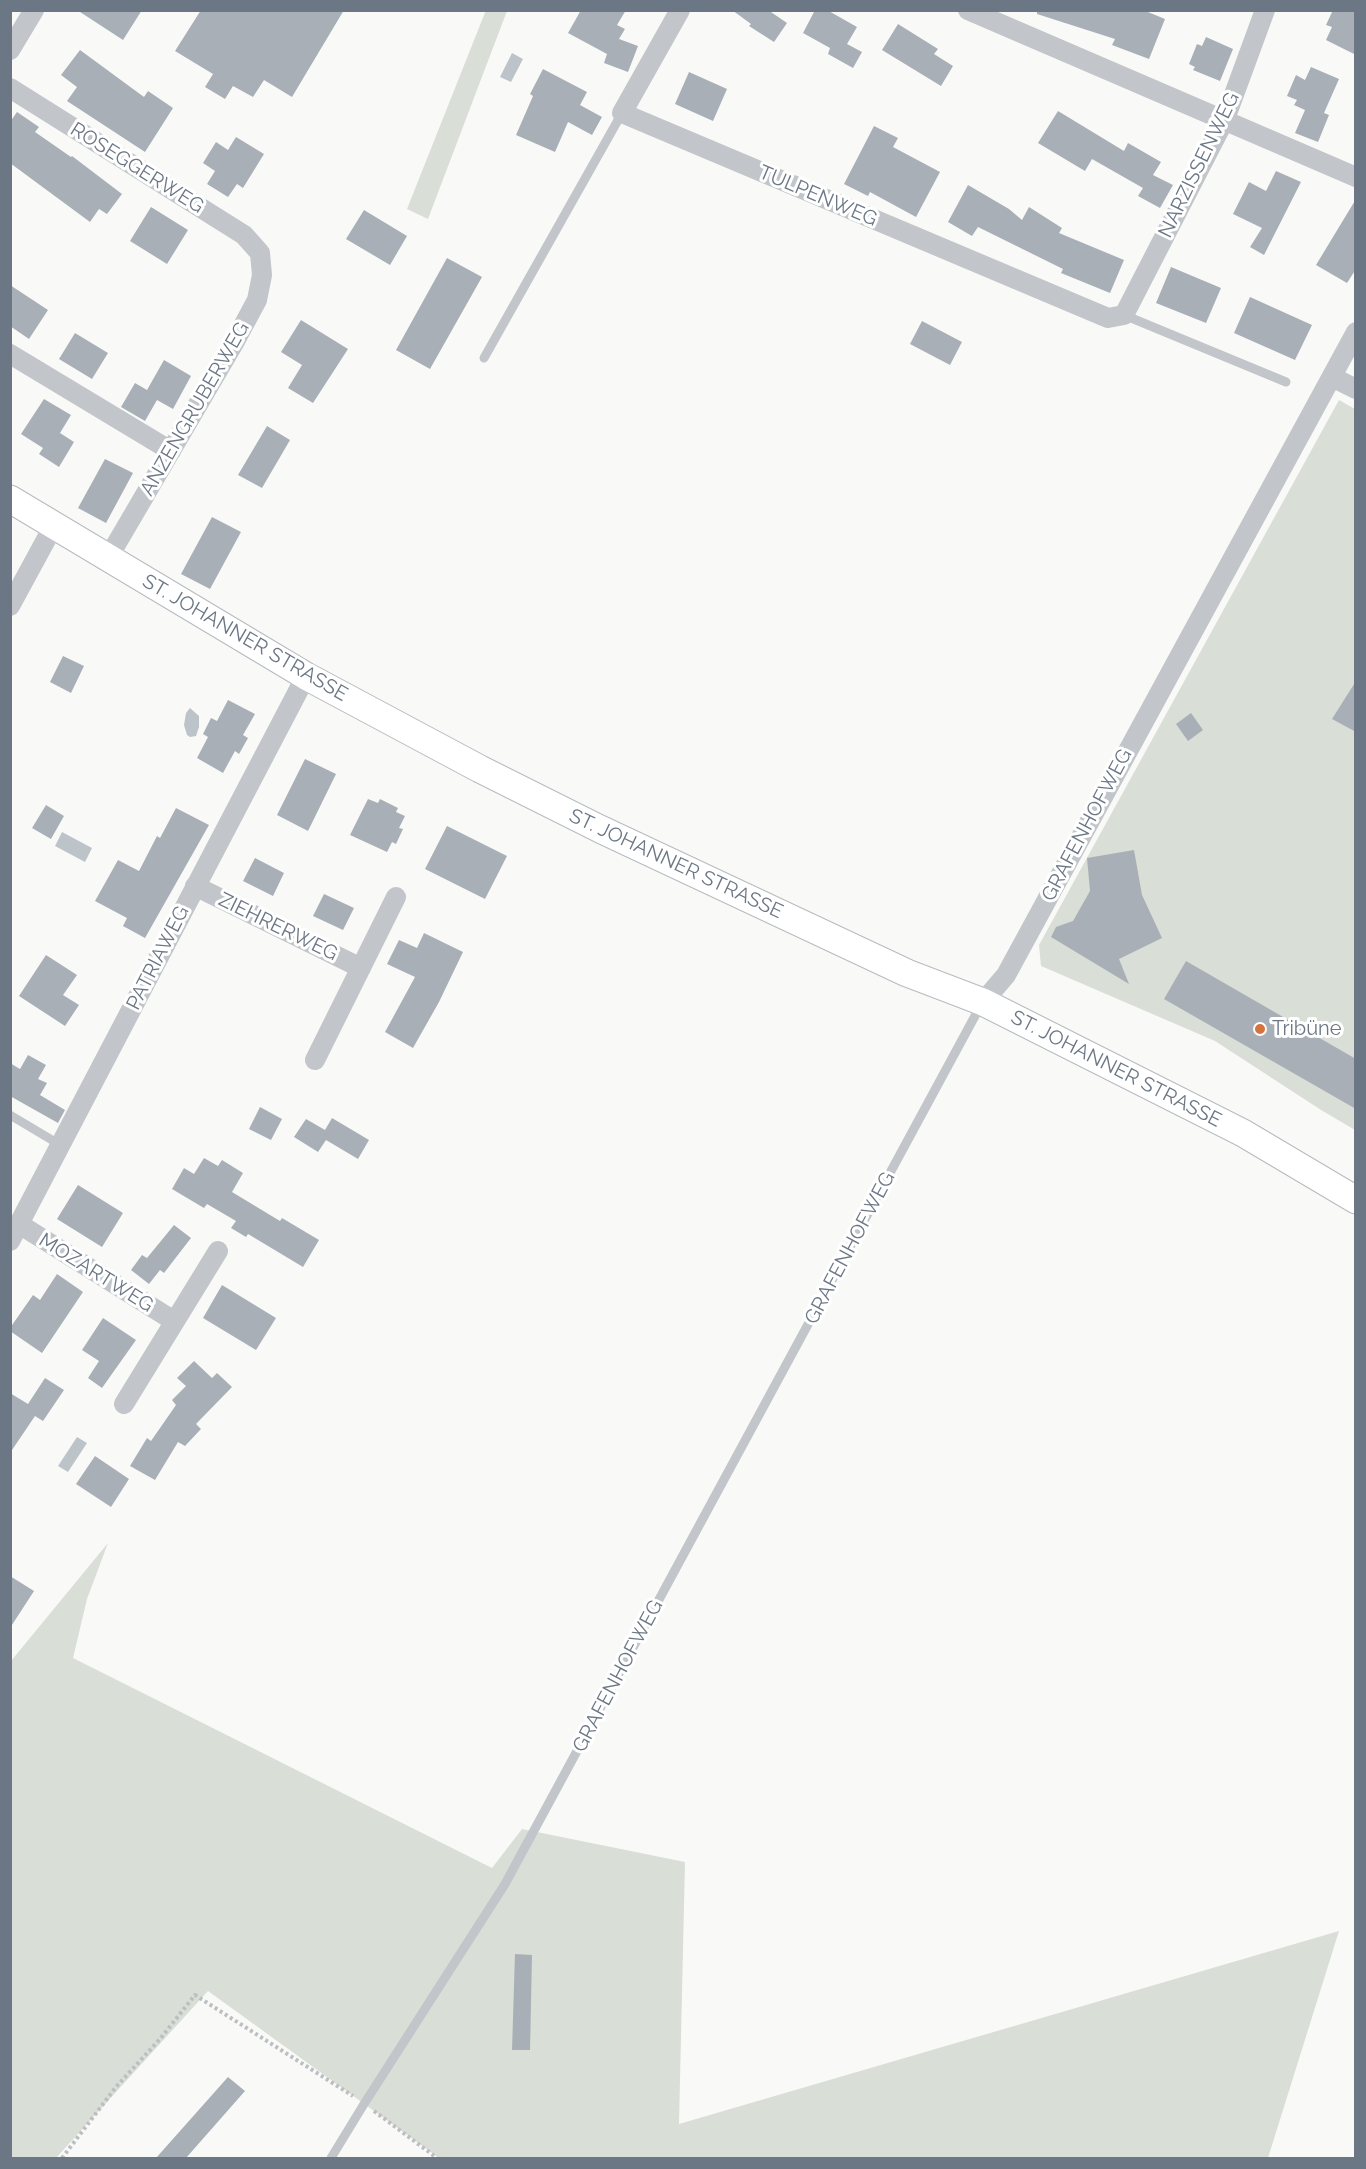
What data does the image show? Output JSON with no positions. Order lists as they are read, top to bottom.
{
  "streets": {
    "street": [
      "NARZISSENWEG",
      "ROSEGGERWEG",
      "TULPENWEG",
      "ANZENGRUBERWEG",
      "ST. JOHANNER STRASSE",
      "GRAFENHOFWEG",
      "ZIEHRERWEG",
      "PATRIAWEG",
      "MOZARTWEG"
    ]
  },
  "crossings": [
    ["NARZISSENWEG", "TULPENWEG"],
    ["ROSEGGERWEG", "ANZENGRUBERWEG"],
    ["ANZENGRUBERWEG", "ST. JOHANNER STRASSE"],
    ["ST. JOHANNER STRASSE", "GRAFENHOFWEG"],
    ["ST. JOHANNER STRASSE", "PATRIAWEG"],
    ["ZIEHRERWEG", "PATRIAWEG"],
    ["PATRIAWEG", "MOZARTWEG"]
  ],
  "places": ["Tribüne"]
}
